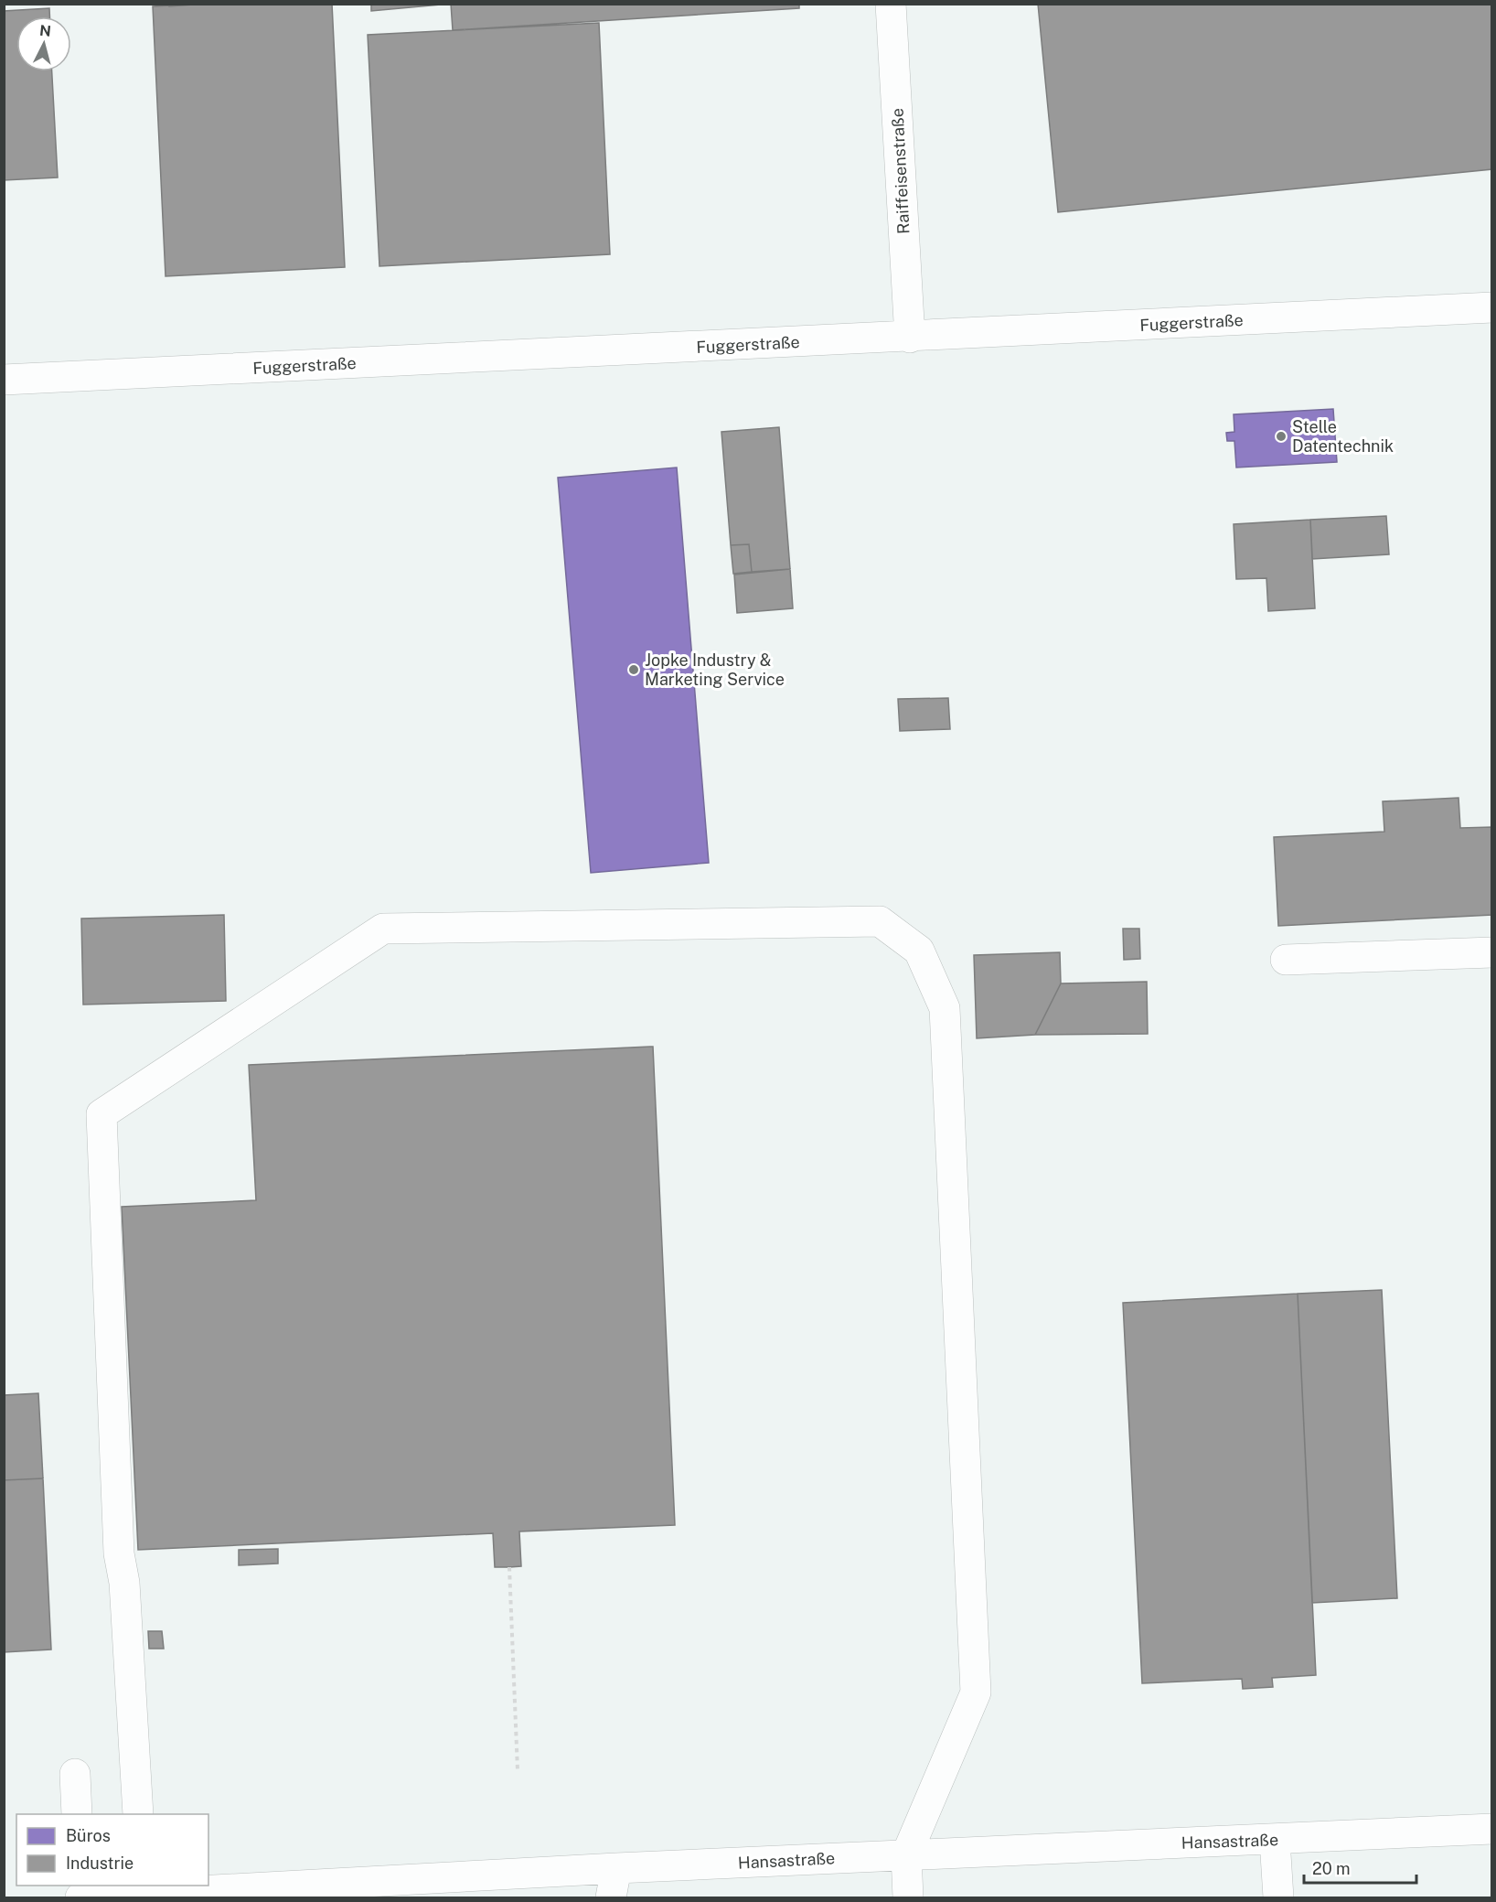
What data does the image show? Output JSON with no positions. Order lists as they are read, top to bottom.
{
  "streets": {
    "street": ["Raiffeisenstraße", "Fuggerstraße", "Hansastraße"]
  },
  "crossings": [
    ["Raiffeisenstraße", "Fuggerstraße"]
  ],
  "places": ["Stelle Datentechnik", "Jopke Industry & Marketing Service"],
  "legend": ["Büros", "Industrie"],
  "scale_bar": "20 m",
  "north": "top"
}
